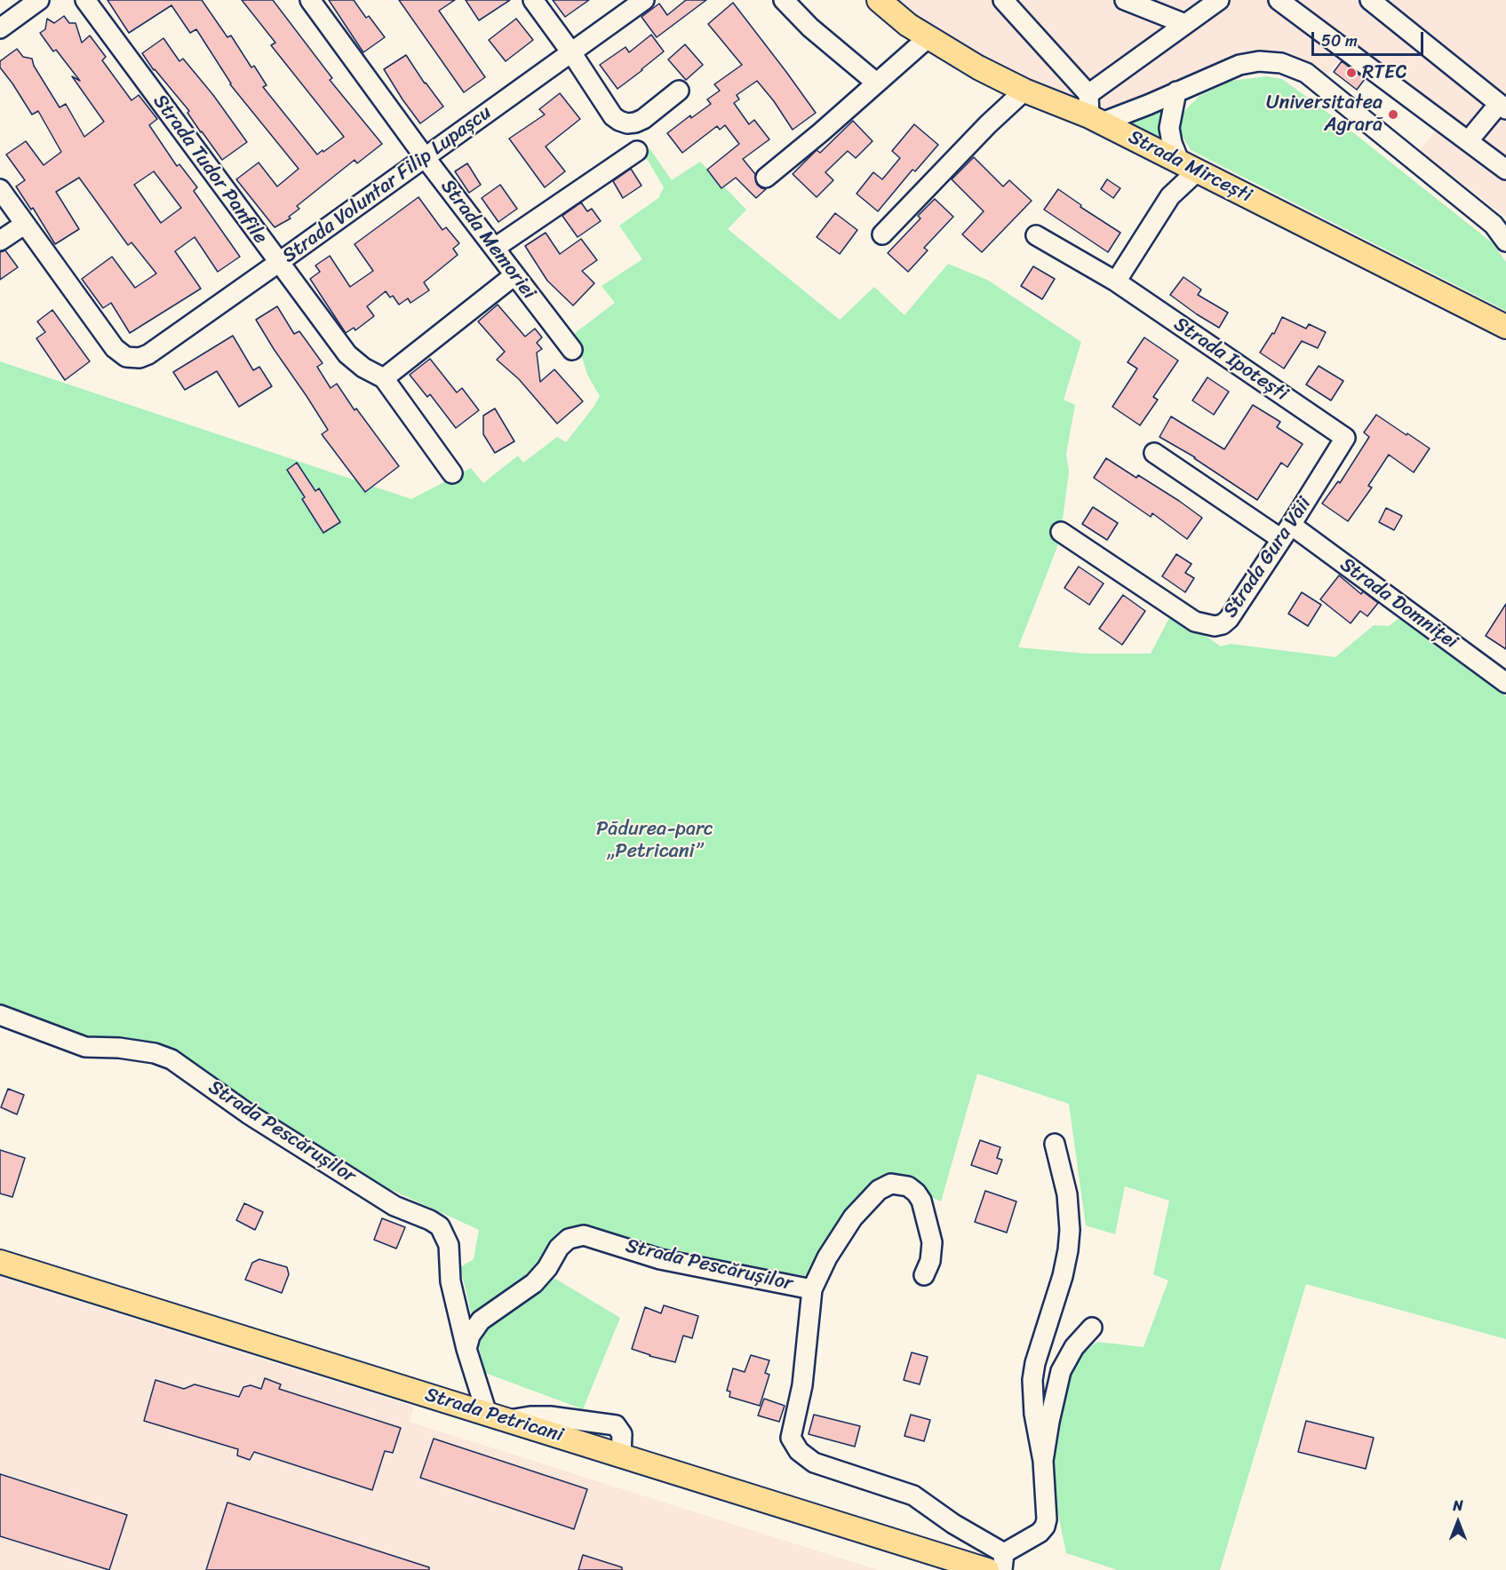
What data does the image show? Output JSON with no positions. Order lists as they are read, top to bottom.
{
  "streets": {
    "main road": ["Strada Mircești", "Strada Petricani"],
    "street": [
      "Strada Tudor Panfile",
      "Strada Voluntar Filip Lupașcu",
      "Strada Memoriei",
      "Strada Ipotești",
      "Strada Gura Văii",
      "Strada Domniței",
      "Strada Pescărușilor"
    ]
  },
  "crossings": [
    ["Strada Tudor Panfile", "Strada Voluntar Filip Lupașcu"],
    ["Strada Voluntar Filip Lupașcu", "Strada Memoriei"],
    ["Strada Ipotești", "Strada Gura Văii"],
    ["Strada Gura Văii", "Strada Domniței"],
    ["Strada Pescărușilor", "Strada Petricani"]
  ],
  "parks": ["Pădurea-parc „Petricani”"],
  "places": ["RTEC", "Universitatea Agrară"],
  "scale_bar": "50 m",
  "north": "top"
}
